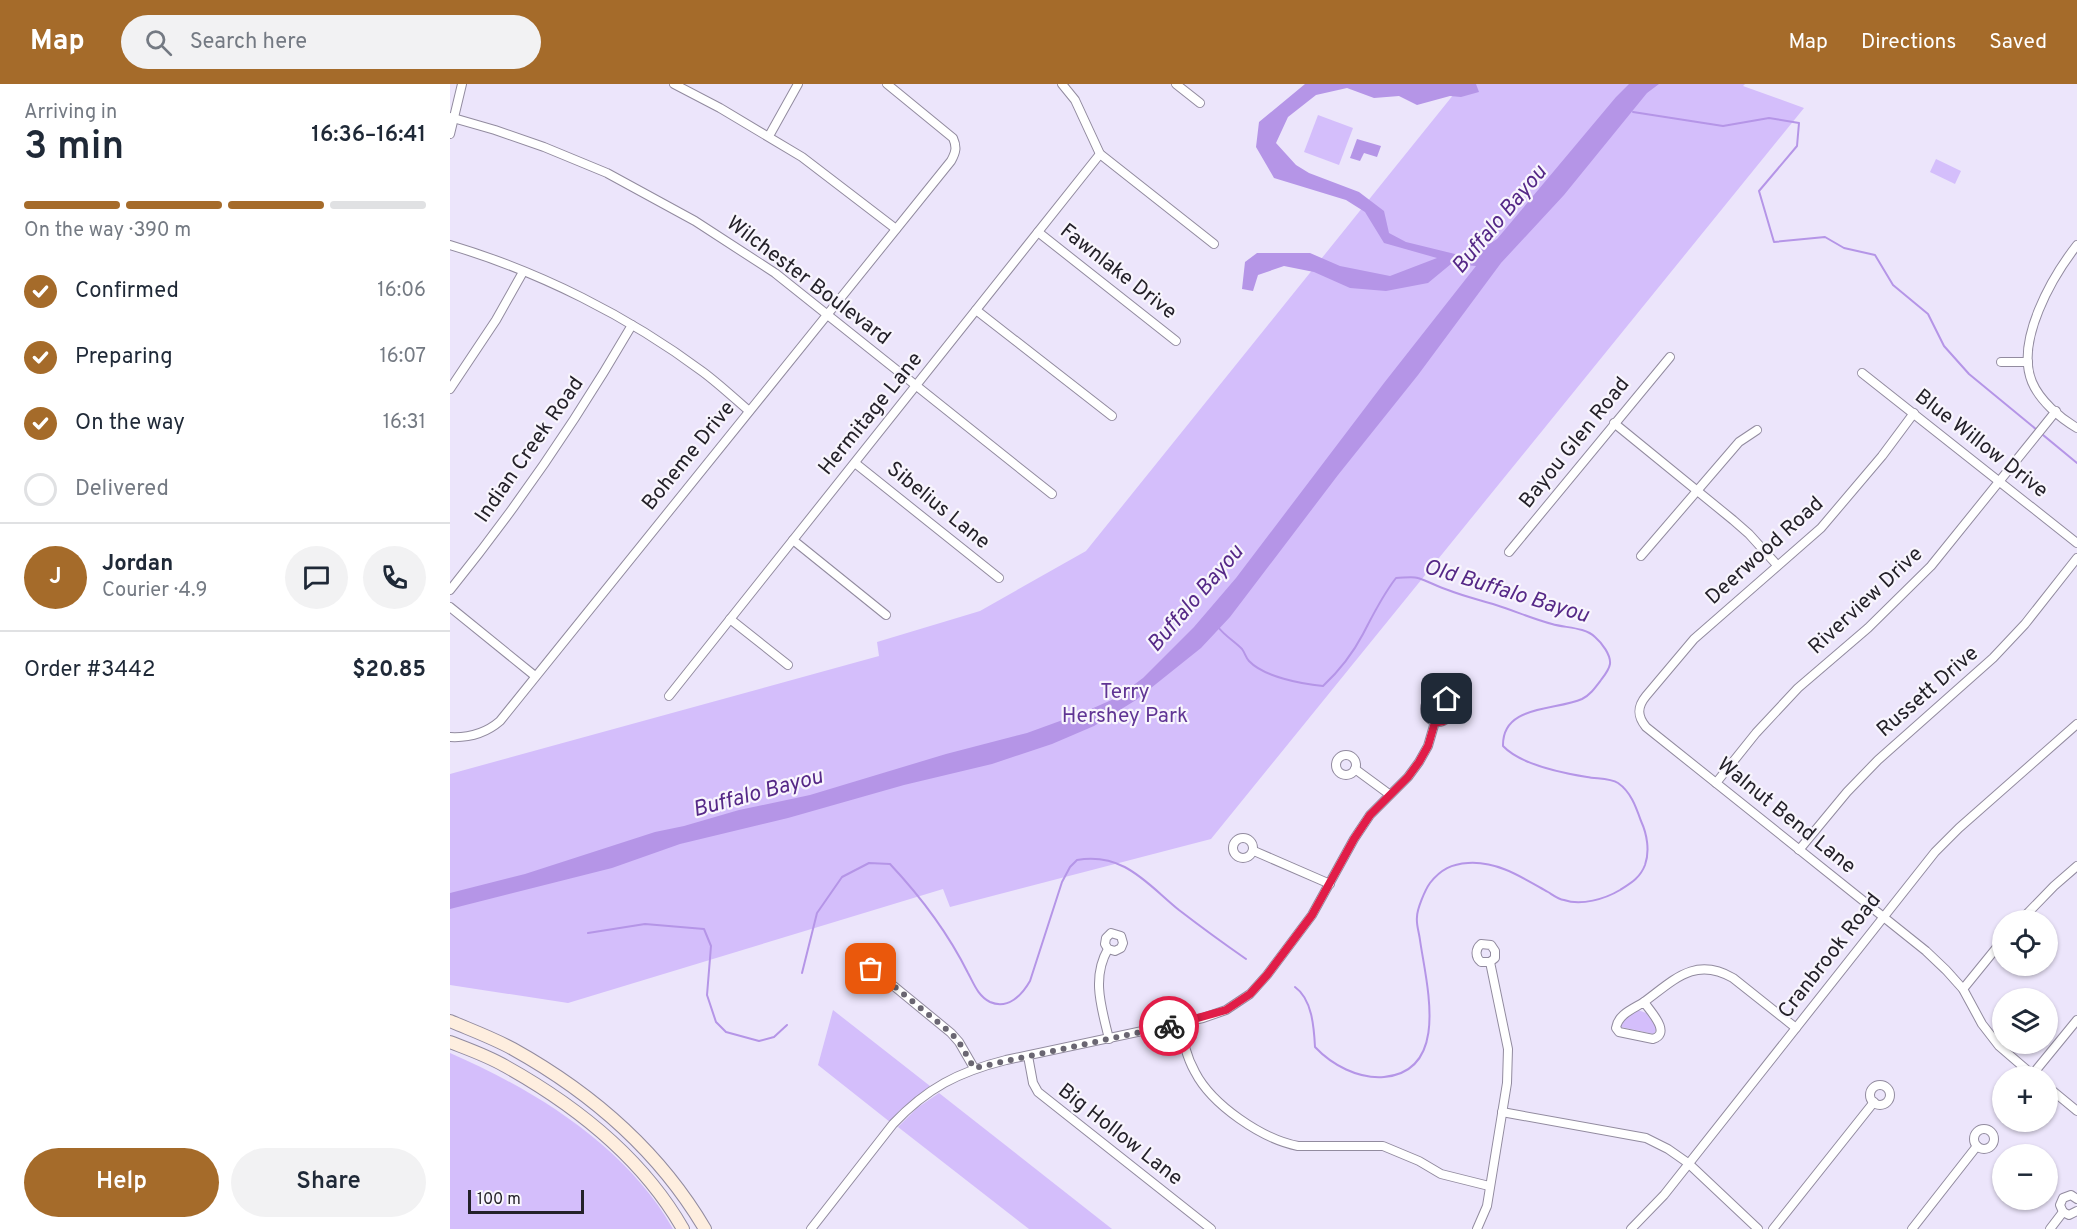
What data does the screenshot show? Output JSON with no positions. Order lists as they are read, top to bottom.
{
  "streets": {
    "street": [
      "Fawnlake Drive",
      "Wilchester Boulevard",
      "Hermitage Lane",
      "Bayou Glen Road",
      "Blue Willow Drive",
      "Indian Creek Road",
      "Boheme Drive",
      "Sibelius Lane",
      "Deerwood Road",
      "Riverview Drive",
      "Russett Drive",
      "Walnut Bend Lane",
      "Cranbrook Road",
      "Big Hollow Lane"
    ]
  },
  "crossings": [
    ["Fawnlake Drive", "Hermitage Lane"],
    ["Wilchester Boulevard", "Hermitage Lane"],
    ["Wilchester Boulevard", "Boheme Drive"],
    ["Hermitage Lane", "Sibelius Lane"],
    ["Blue Willow Drive", "Deerwood Road"],
    ["Blue Willow Drive", "Riverview Drive"],
    ["Deerwood Road", "Walnut Bend Lane"],
    ["Riverview Drive", "Walnut Bend Lane"],
    ["Russett Drive", "Walnut Bend Lane"],
    ["Walnut Bend Lane", "Cranbrook Road"]
  ],
  "water": ["Buffalo Bayou", "Old Buffalo Bayou"],
  "parks": ["Terry Hershey Park"],
  "scale_bar": "100 m",
  "page": {
    "header": "Map",
    "search": "Search here",
    "nav": ["Map", "Directions", "Saved"],
    "heading": ["3 min", "Arriving in", "16:36–16:41"],
    "panel": [
      "Jordan",
      "Courier · 4.9",
      "Order #3442",
      "$20.85"
    ],
    "bar": "On the way · 390 m",
    "list": [
      ["Confirmed", "16:06"],
      ["Preparing", "16:07"],
      ["On the way", "16:31"],
      "Delivered"
    ],
    "round": "J",
    "map_buttons": ["+", "−"],
    "buttons": ["Help", "Share"],
    "scale": "100 m"
  }
}
